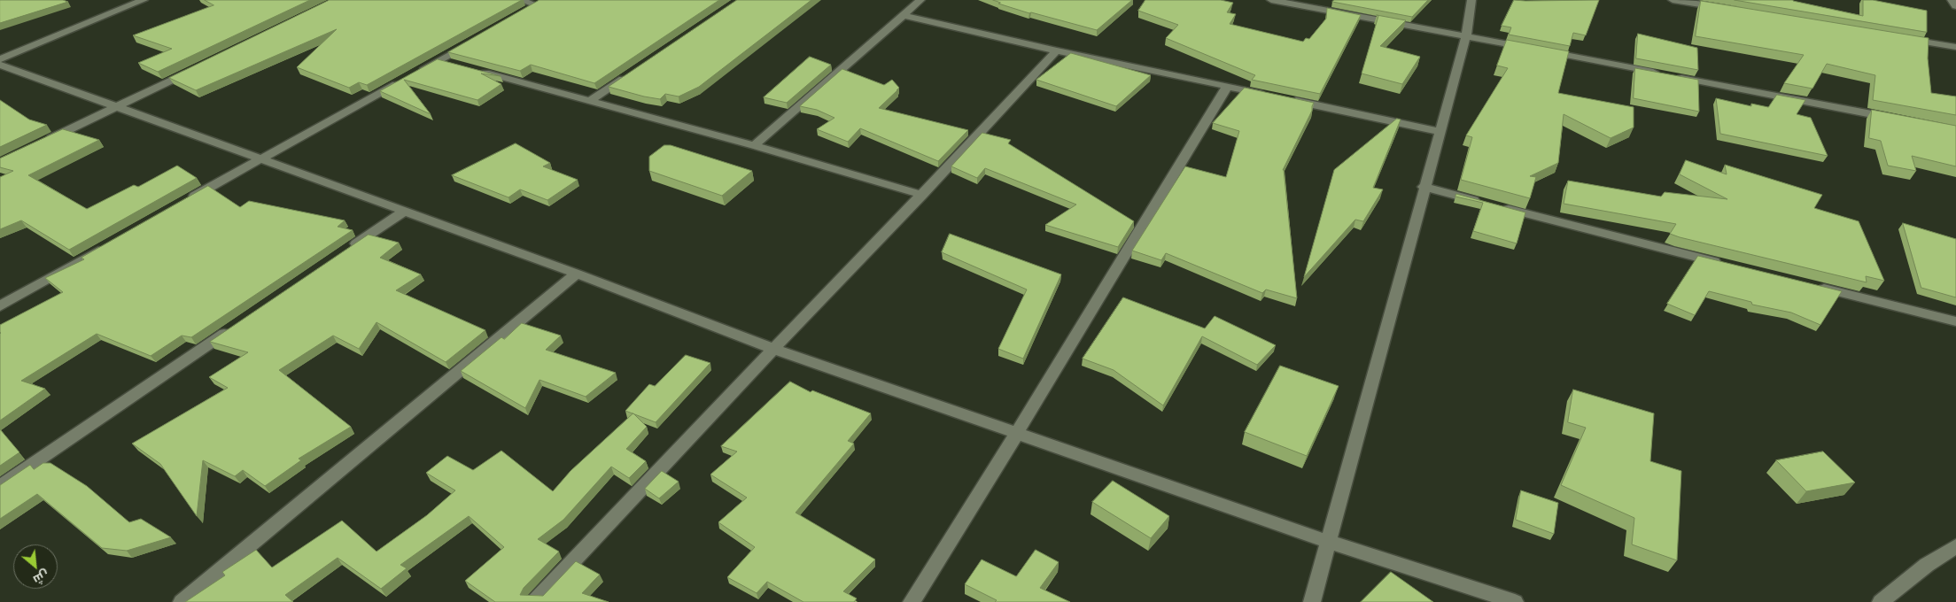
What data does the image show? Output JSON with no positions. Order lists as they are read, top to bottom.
{
  "north": "bottom right"
}
